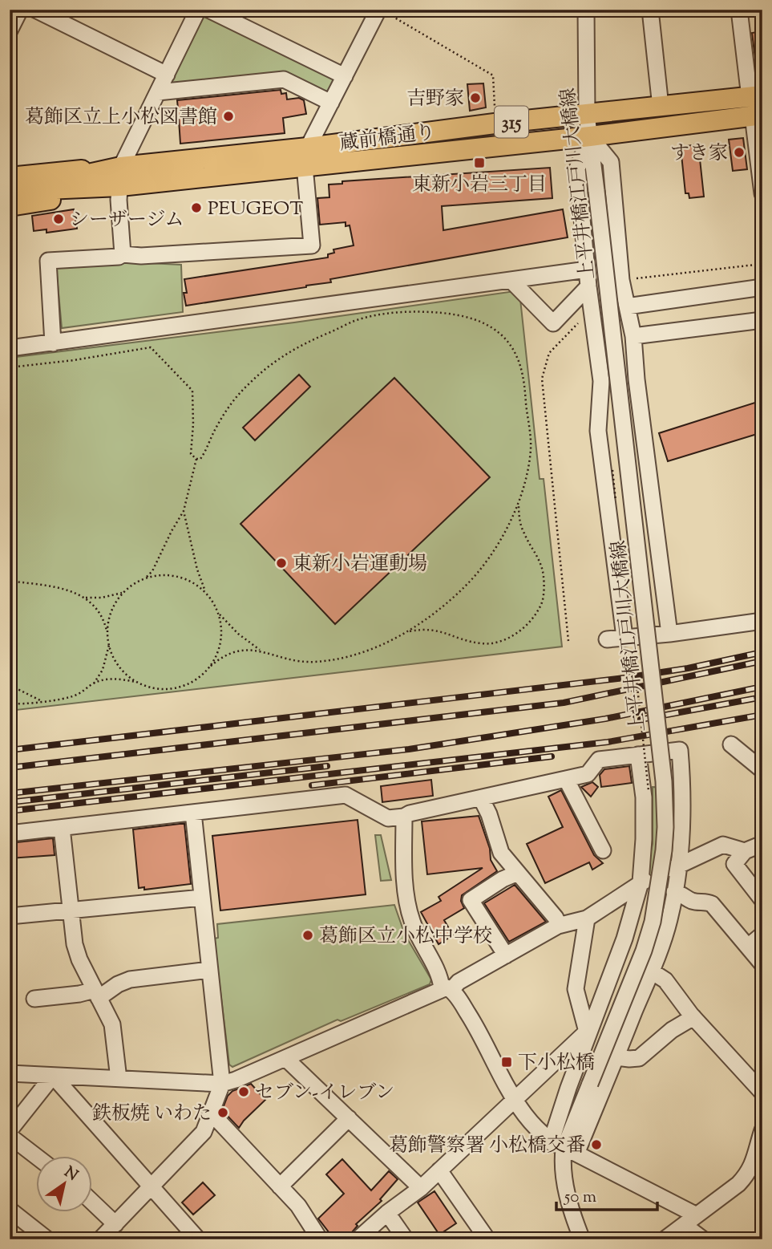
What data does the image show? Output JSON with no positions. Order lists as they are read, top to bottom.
{
  "streets": {
    "main road": ["315", "蔵前橋通り"],
    "street": ["上平井橋江戸川大橋線"]
  },
  "crossings": [
    ["蔵前橋通り", "上平井橋江戸川大橋線"]
  ],
  "places": {
    "other": [
      "吉野家",
      "葛飾区立上小松図書館",
      "すき家",
      "PEUGEOT",
      "シーザージム",
      "東新小岩運動場",
      "葛飾区立小松中学校",
      "セブン-イレブン",
      "鉄板焼 いわた",
      "葛飾警察署 小松橋交番"
    ],
    "transit": ["東新小岩三丁目", "下小松橋"]
  },
  "scale_bar": "50 m",
  "north": "top right"
}
